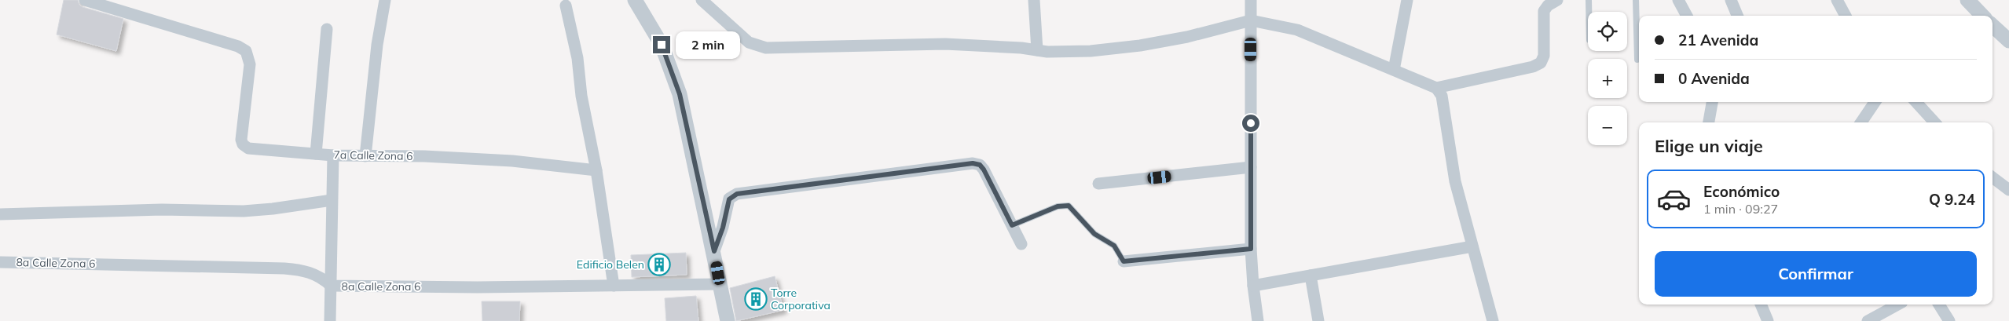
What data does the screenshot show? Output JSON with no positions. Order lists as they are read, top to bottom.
{
  "streets": {
    "street": ["7a Calle Zona 6", "8a Calle Zona 6"]
  },
  "places": {
    "building": ["Edificio Belen", "Torre Corporativa"]
  },
  "page": {
    "map_buttons": ["+", "−"],
    "banner": ["21 Avenida", "0 Avenida"],
    "bubble": "2 min",
    "heading": "Elige un viaje",
    "list": [
      {
        "name": "Económico",
        "note": "1 min · 09:27",
        "value": "Q 9.24"
      }
    ],
    "buttons": "Confirmar"
  }
}
